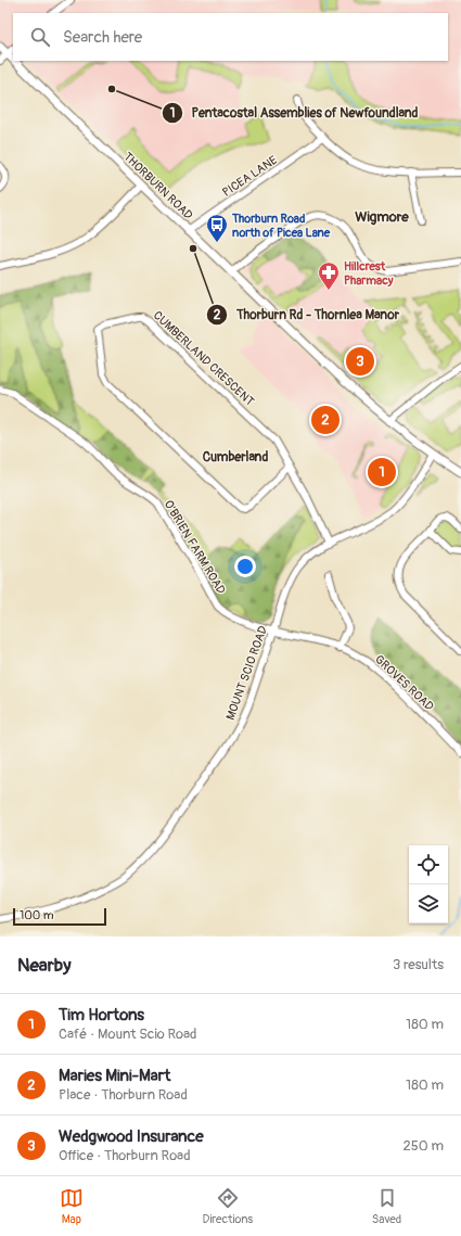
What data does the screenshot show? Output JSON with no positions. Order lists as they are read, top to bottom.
{
  "streets": {
    "main road": ["THORBURN ROAD"],
    "street": [
      "PICEA LANE",
      "CUMBERLAND CRESCENT",
      "O'BRIEN FARM ROAD",
      "MOUNT SCIO ROAD",
      "GROVES ROAD"
    ]
  },
  "crossings": [
    ["PICEA LANE", "THORBURN ROAD"],
    ["THORBURN ROAD", "MOUNT SCIO ROAD"],
    ["CUMBERLAND CRESCENT", "MOUNT SCIO ROAD"],
    ["O'BRIEN FARM ROAD", "MOUNT SCIO ROAD"],
    ["O'BRIEN FARM ROAD", "GROVES ROAD"],
    ["MOUNT SCIO ROAD", "GROVES ROAD"]
  ],
  "districts": ["Wigmore", "Cumberland"],
  "places": {
    "other": ["Pentacostal Assemblies of Newfoundland", "Thorburn Rd - Thornlea Manor"],
    "bus stop": ["Thorburn Road north of Picea Lane"],
    "pharmacy": ["Hillcrest Pharmacy"]
  },
  "scale_bar": "100 m",
  "page": {
    "search": "Search here",
    "pins": ["3", "2", "1"],
    "scale": "100 m",
    "heading": ["Nearby", "3 results"],
    "list": [
      {
        "mark": "1",
        "name": "Tim Hortons",
        "note": "Café · Mount Scio Road",
        "value": "180 m"
      },
      {
        "mark": "2",
        "name": "Maries Mini-Mart",
        "note": "Place · Thorburn Road",
        "value": "180 m"
      },
      {
        "mark": "3",
        "name": "Wedgwood Insurance",
        "note": "Office · Thorburn Road",
        "value": "250 m"
      }
    ],
    "nav": ["Map", "Directions", "Saved"]
  }
}
